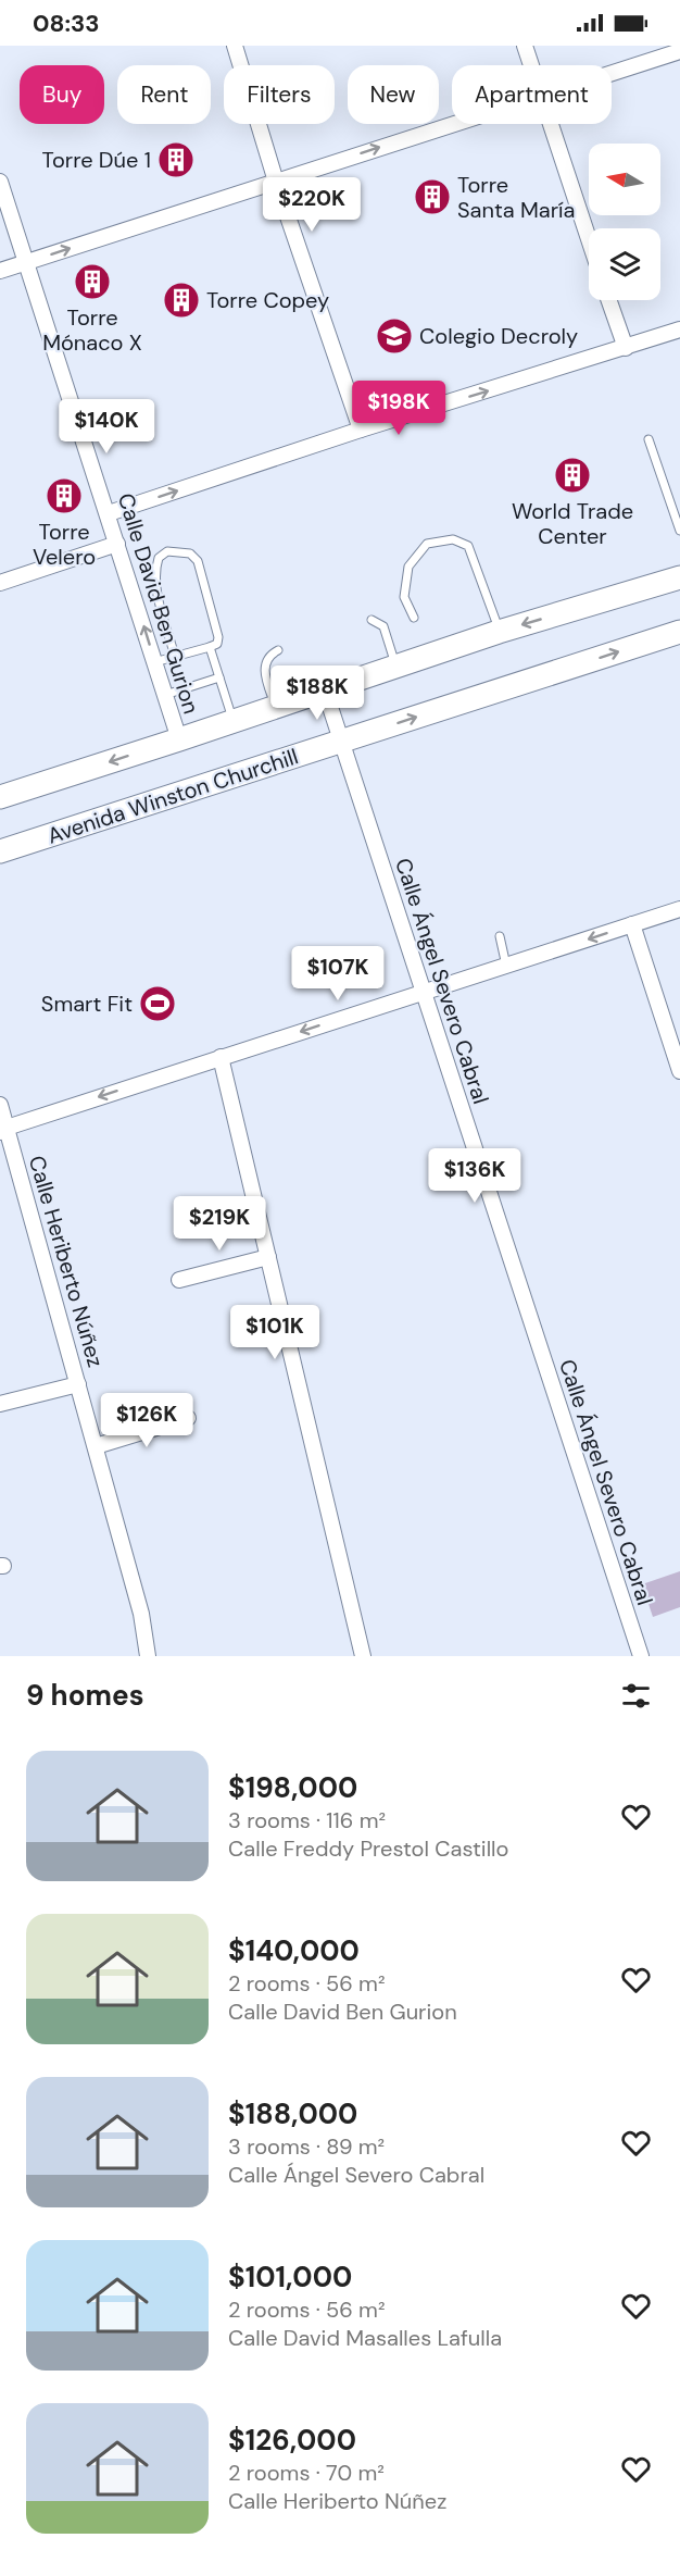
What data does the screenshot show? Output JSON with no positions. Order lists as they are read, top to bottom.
{
  "streets": {
    "main road": ["Avenida Winston Churchill"],
    "street": ["Calle David Ben Gurion", "Calle Ángel Severo Cabral", "Calle Heriberto Núñez"]
  },
  "crossings": [
    ["Avenida Winston Churchill", "Calle Ángel Severo Cabral"]
  ],
  "places": {
    "building": [
      "Torre Dúe 1",
      "Torre Santa María",
      "Torre Mónaco X",
      "Torre Copey",
      "World Trade Center",
      "Torre Velero"
    ],
    "school or university": ["Colegio Decroly"],
    "sports": ["Smart Fit"]
  },
  "north": "left",
  "page": {
    "status": "08:33",
    "chip": [
      "Buy",
      "Rent",
      "Filters",
      "New",
      "Apartment"
    ],
    "price": [
      "$220K",
      "$198K",
      "$140K",
      "$188K",
      "$107K",
      "$136K",
      "$219K",
      "$101K",
      "$126K"
    ],
    "heading": "9 homes",
    "list": [
      {
        "name": "$198,000",
        "note": "3 rooms · 116 m² · Calle Freddy Prestol Castillo"
      },
      {
        "name": "$140,000",
        "note": "2 rooms · 56 m² · Calle David Ben Gurion"
      },
      {
        "name": "$188,000",
        "note": "3 rooms · 89 m² · Calle Ángel Severo Cabral"
      },
      {
        "name": "$101,000",
        "note": "2 rooms · 56 m² · Calle David Masalles Lafulla"
      },
      {
        "name": "$126,000",
        "note": "2 rooms · 70 m² · Calle Heriberto Núñez"
      }
    ]
  }
}
